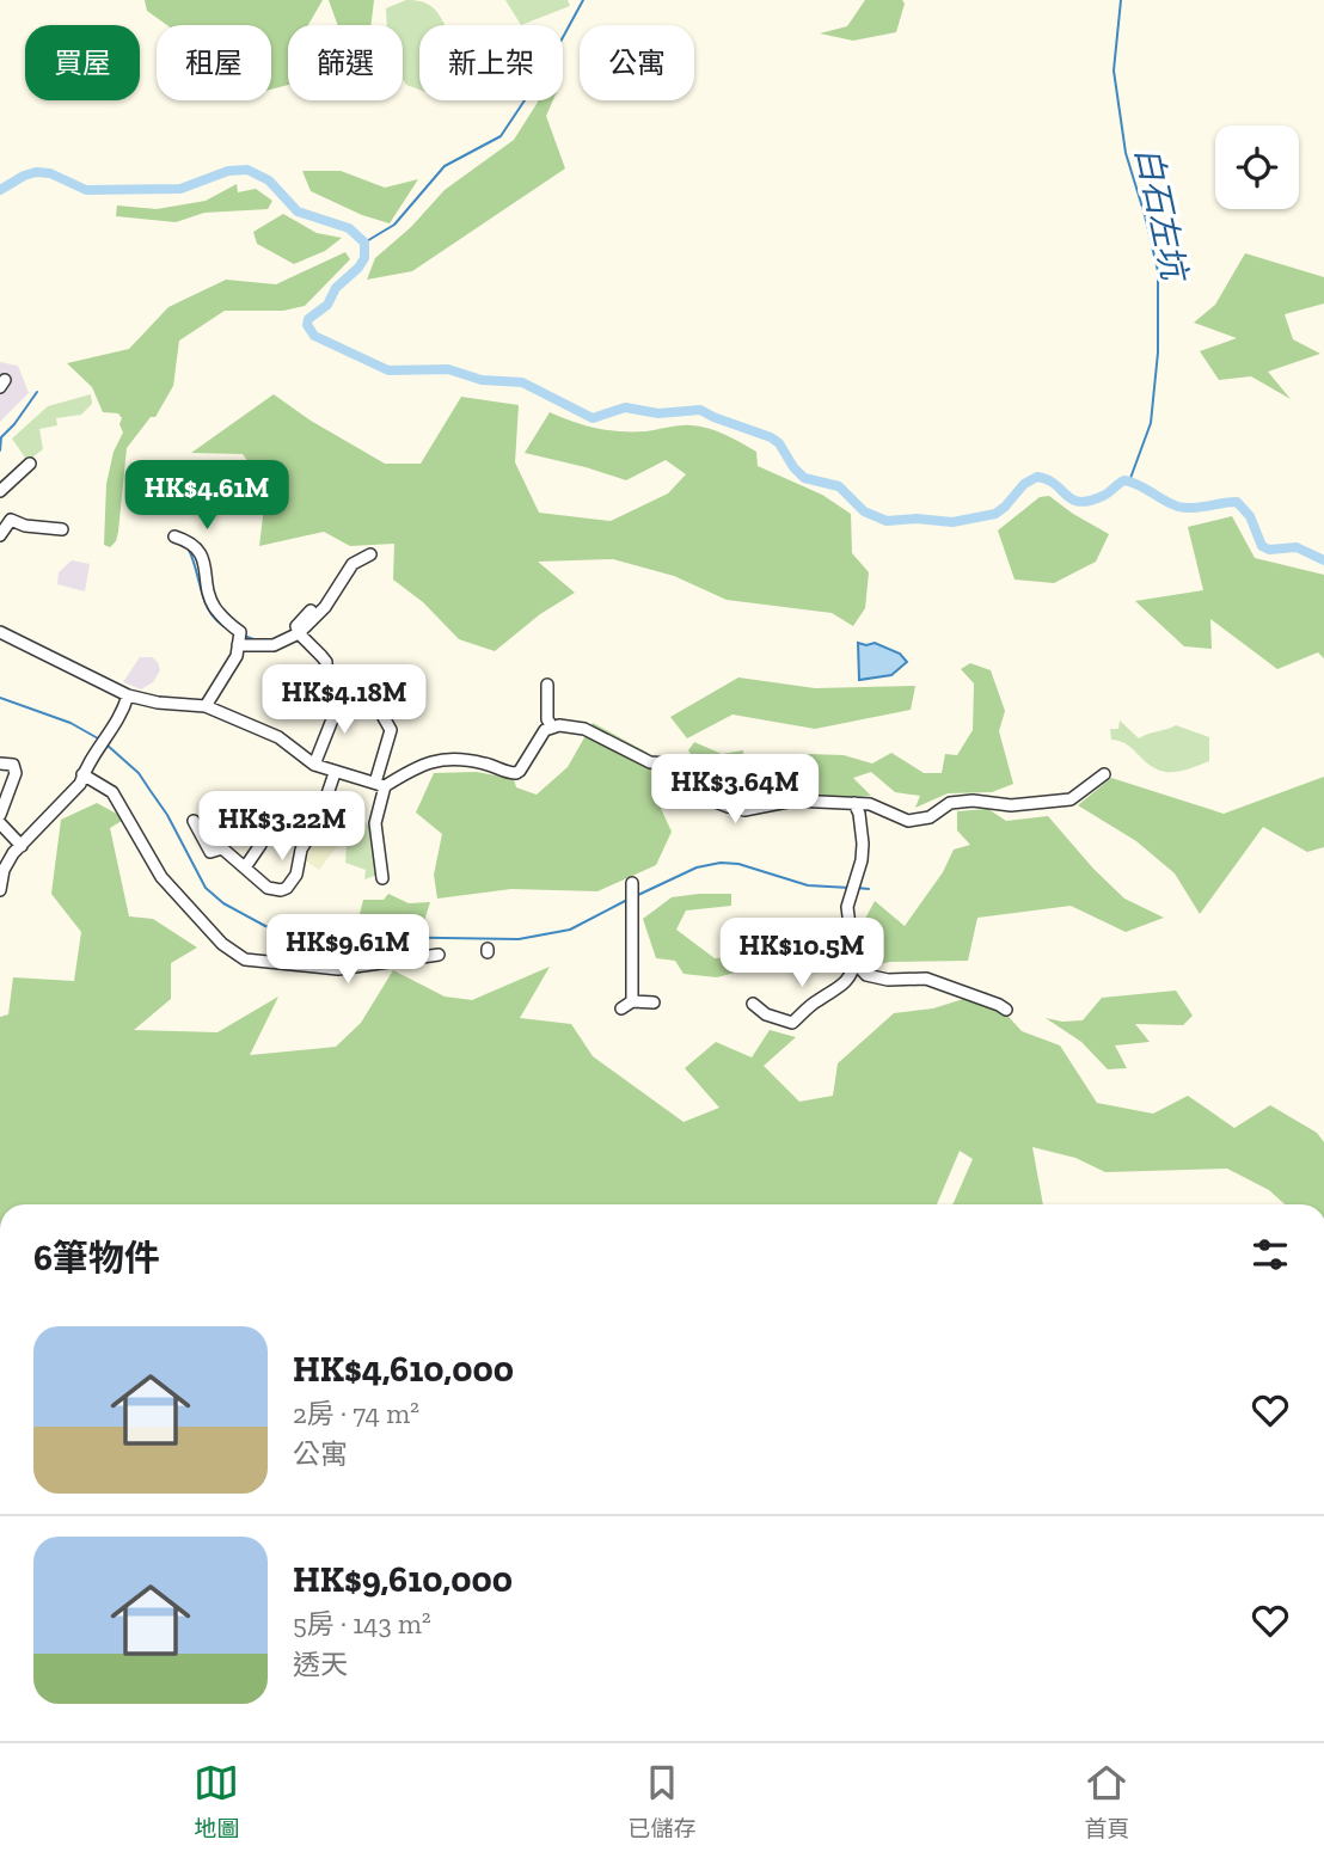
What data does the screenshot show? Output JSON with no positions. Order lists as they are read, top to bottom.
{
  "water": ["白石左坑"],
  "page": {
    "chip": [
      "買屋",
      "租屋",
      "篩選",
      "新上架",
      "公寓"
    ],
    "price": [
      "HK$4.61M",
      "HK$4.18M",
      "HK$3.64M",
      "HK$3.22M",
      "HK$9.61M",
      "HK$10.5M"
    ],
    "heading": "6筆物件",
    "list": [
      {
        "name": "HK$4,610,000",
        "note": "2房 · 74 m² · 公寓"
      },
      {
        "name": "HK$9,610,000",
        "note": "5房 · 143 m² · 透天"
      }
    ],
    "tabs": ["地圖", "已儲存", "首頁"]
  }
}
